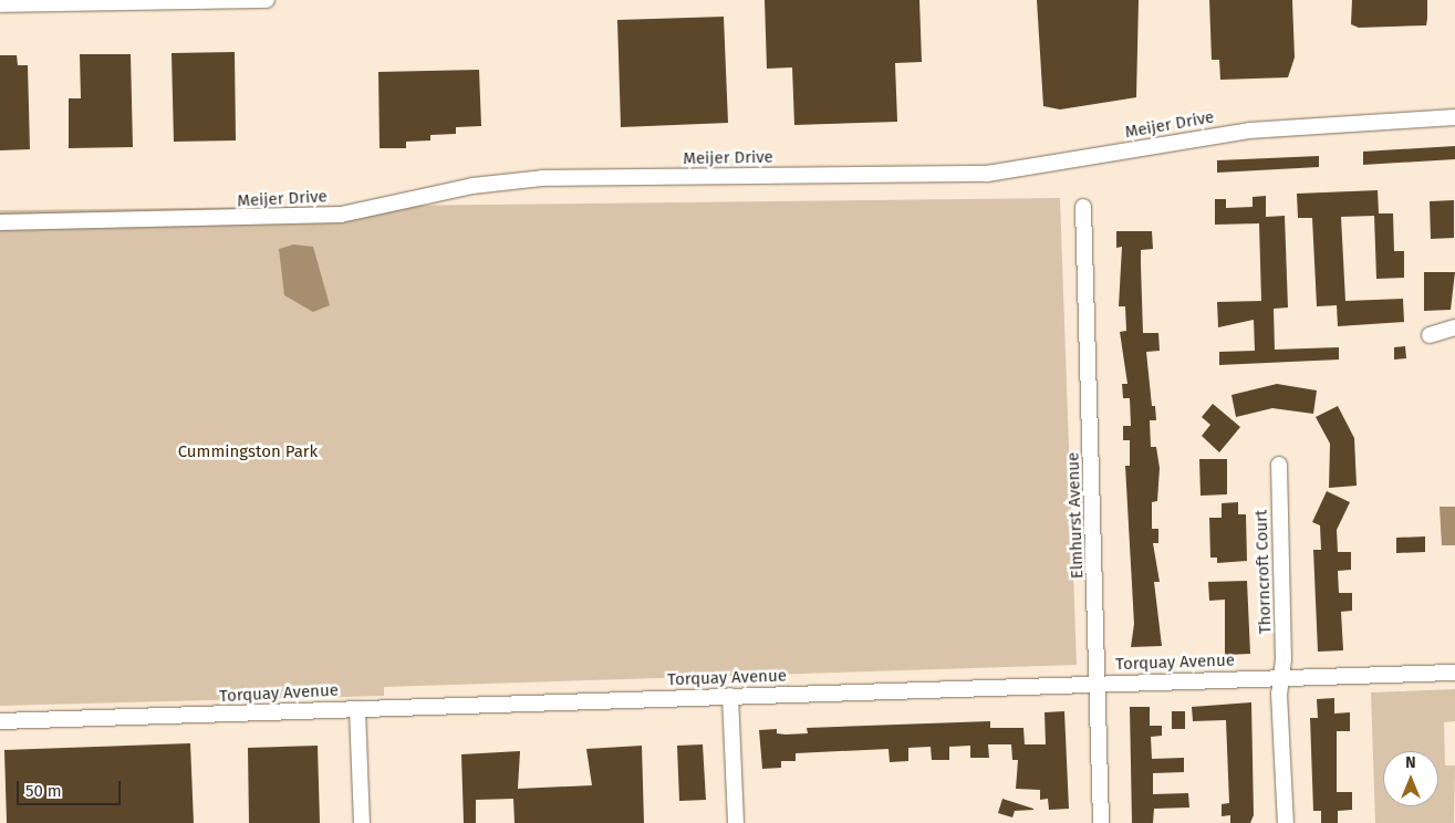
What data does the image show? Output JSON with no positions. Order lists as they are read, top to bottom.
{
  "streets": {
    "street": [
      "Meijer Drive",
      "Elmhurst Avenue",
      "Thorncroft Court",
      "Torquay Avenue"
    ]
  },
  "crossings": [
    ["Elmhurst Avenue", "Torquay Avenue"],
    ["Thorncroft Court", "Torquay Avenue"]
  ],
  "parks": ["Cummingston Park"],
  "scale_bar": "50 m",
  "north": "top"
}
